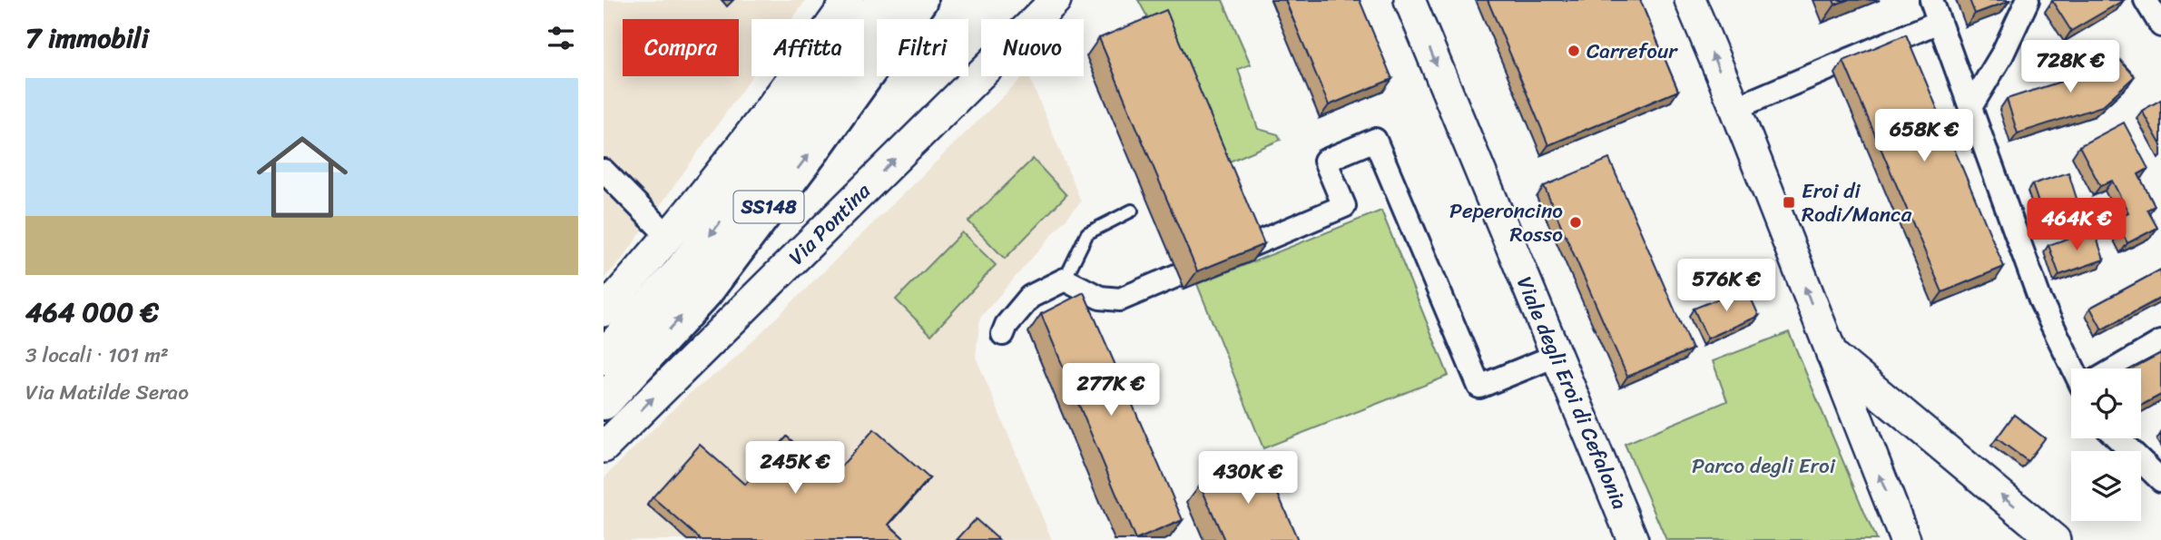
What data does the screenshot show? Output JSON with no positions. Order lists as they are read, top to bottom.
{
  "streets": {
    "highway": ["SS148"],
    "main road": ["Via Pontina", "Viale degli Eroi di Cefalonia"]
  },
  "parks": ["Parco degli Eroi"],
  "places": {
    "other": ["Carrefour", "Peperoncino Rosso"],
    "transit": ["Eroi di Rodi/Manca"]
  },
  "page": {
    "heading": "7 immobili",
    "chip": [
      "Compra",
      "Affitta",
      "Filtri",
      "Nuovo"
    ],
    "price": [
      "728K €",
      "658K €",
      "464K €",
      "576K €",
      "277K €",
      "245K €",
      "430K €"
    ],
    "list": [
      {
        "name": "464 000 €",
        "note": "3 locali · 101 m² · Via Matilde Serao"
      }
    ]
  }
}
